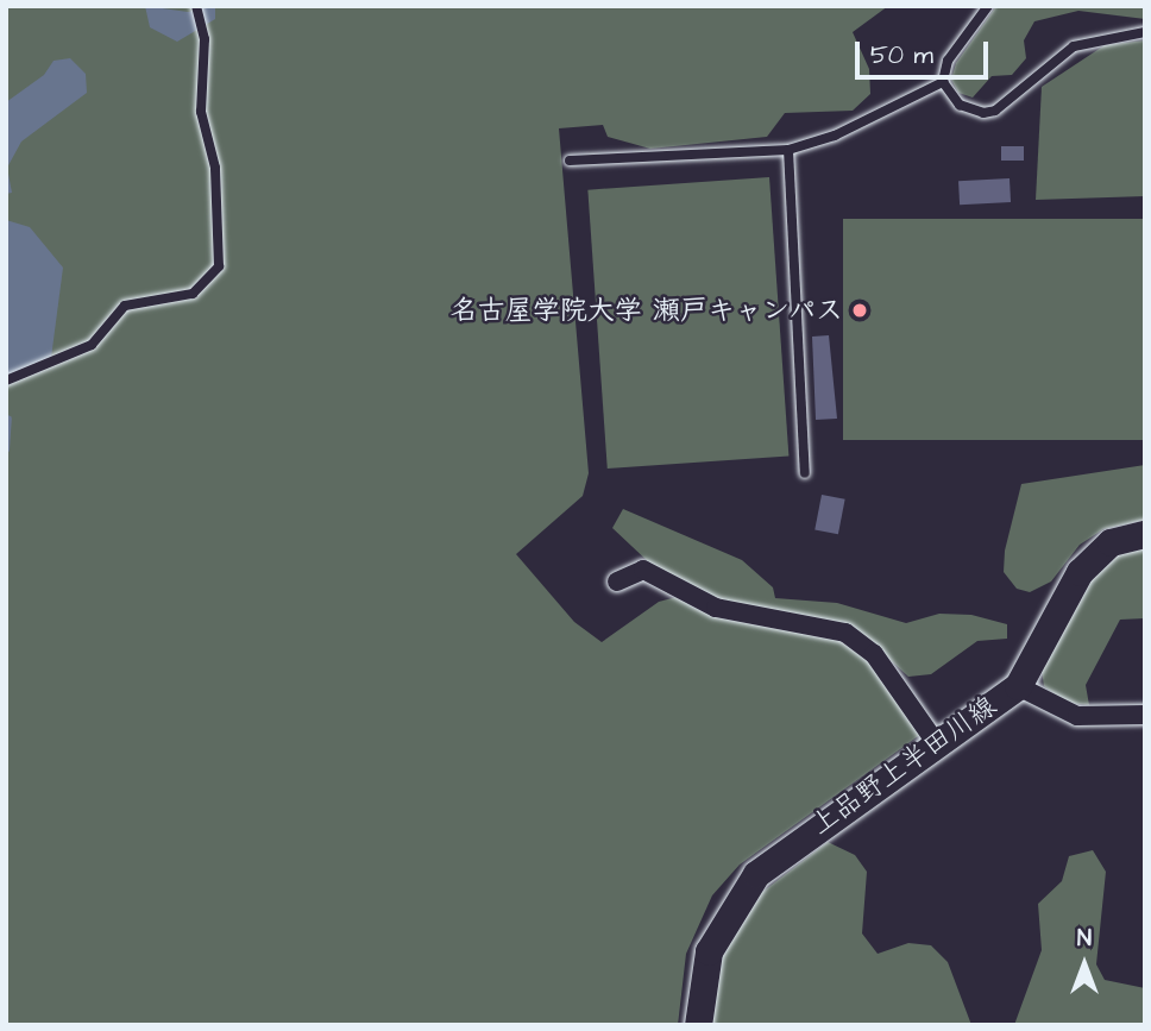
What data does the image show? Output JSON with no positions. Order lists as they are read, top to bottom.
{
  "streets": {
    "street": ["上品野上半田川線"]
  },
  "places": ["名古屋学院大学 瀬戸キャンパス"],
  "scale_bar": "50 m",
  "north": "top"
}
